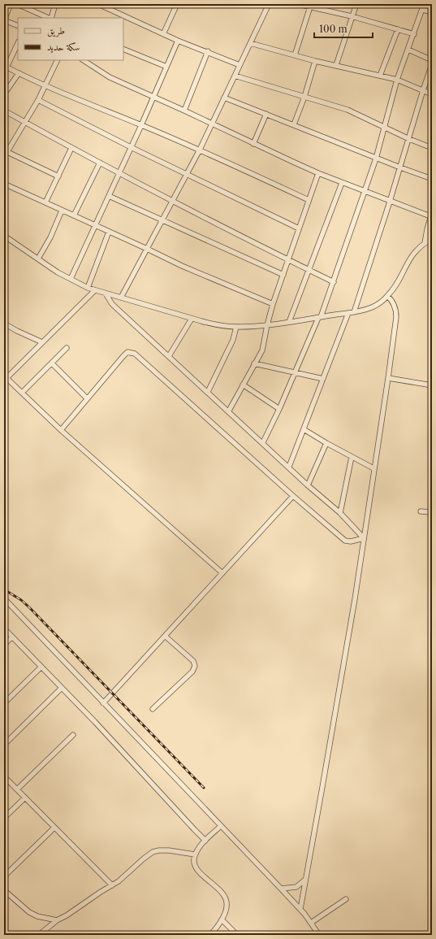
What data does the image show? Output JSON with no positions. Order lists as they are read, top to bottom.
{
  "legend": ["طريق", "سكة حديد"],
  "scale_bar": "100 m"
}
